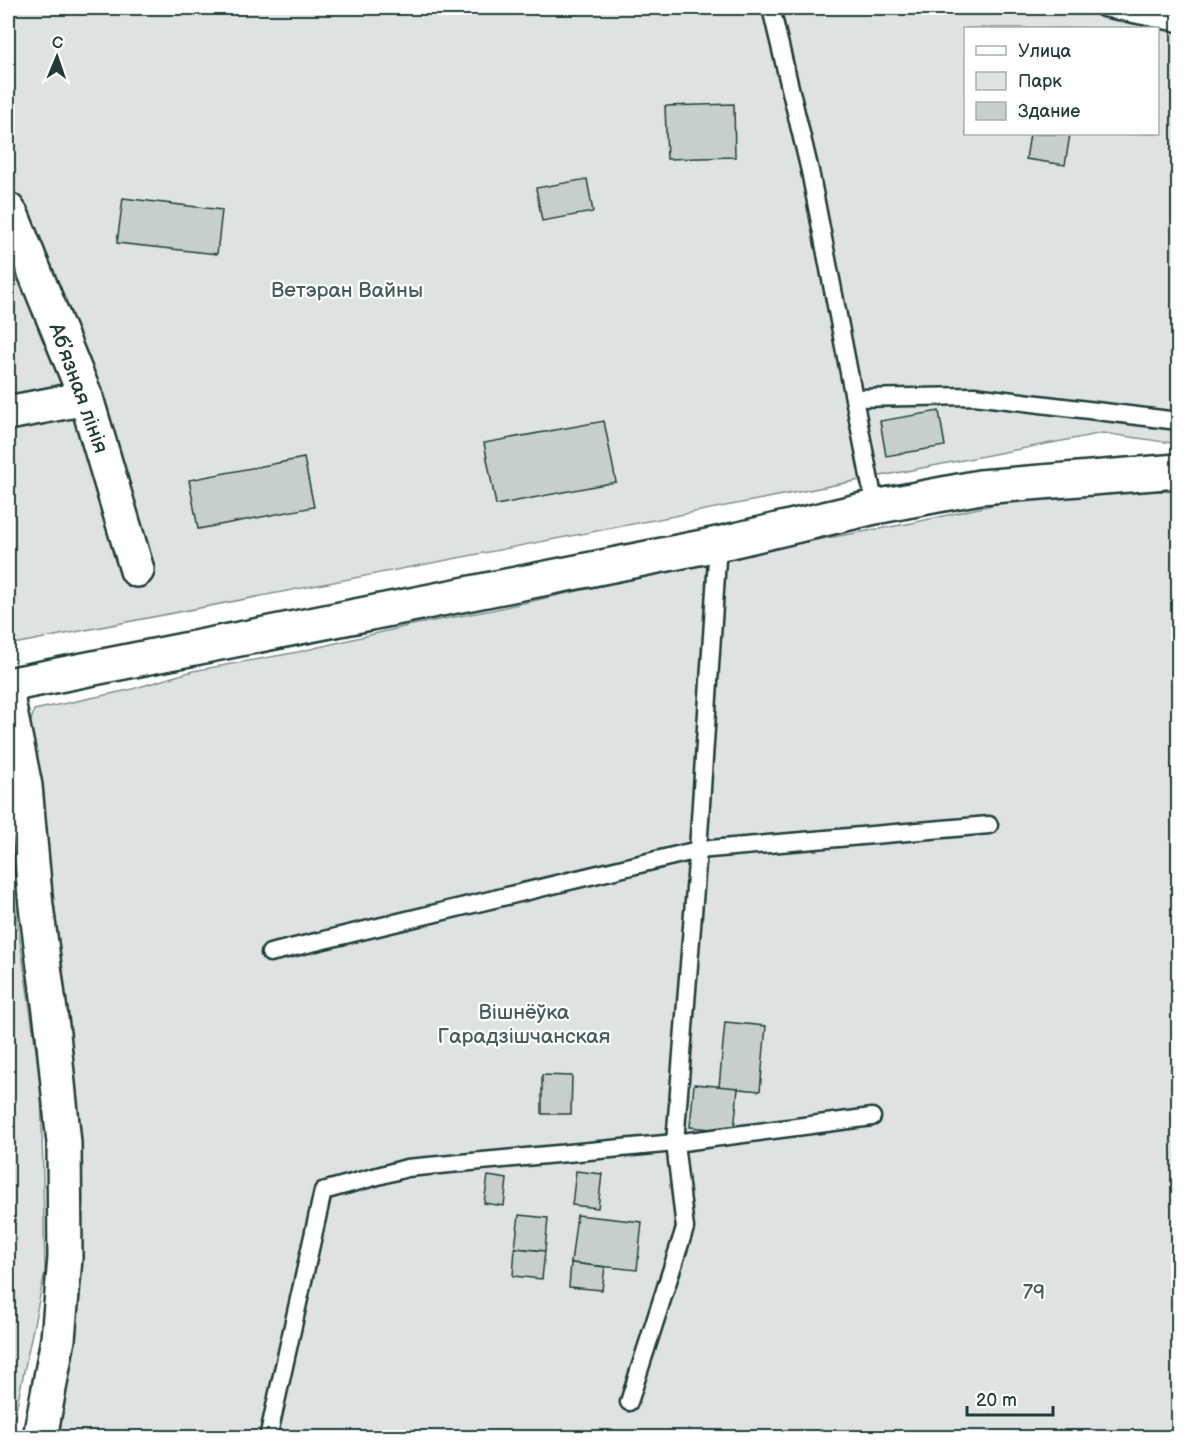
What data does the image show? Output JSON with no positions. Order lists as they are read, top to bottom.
{
  "streets": {
    "street": ["Абʼязная лінія"]
  },
  "parks": ["Ветэран Вайны", "Вішнёўка Гарадзішчанская", "79"],
  "legend": ["Улица", "Парк", "Здание"],
  "scale_bar": "20 m",
  "north": "top"
}
